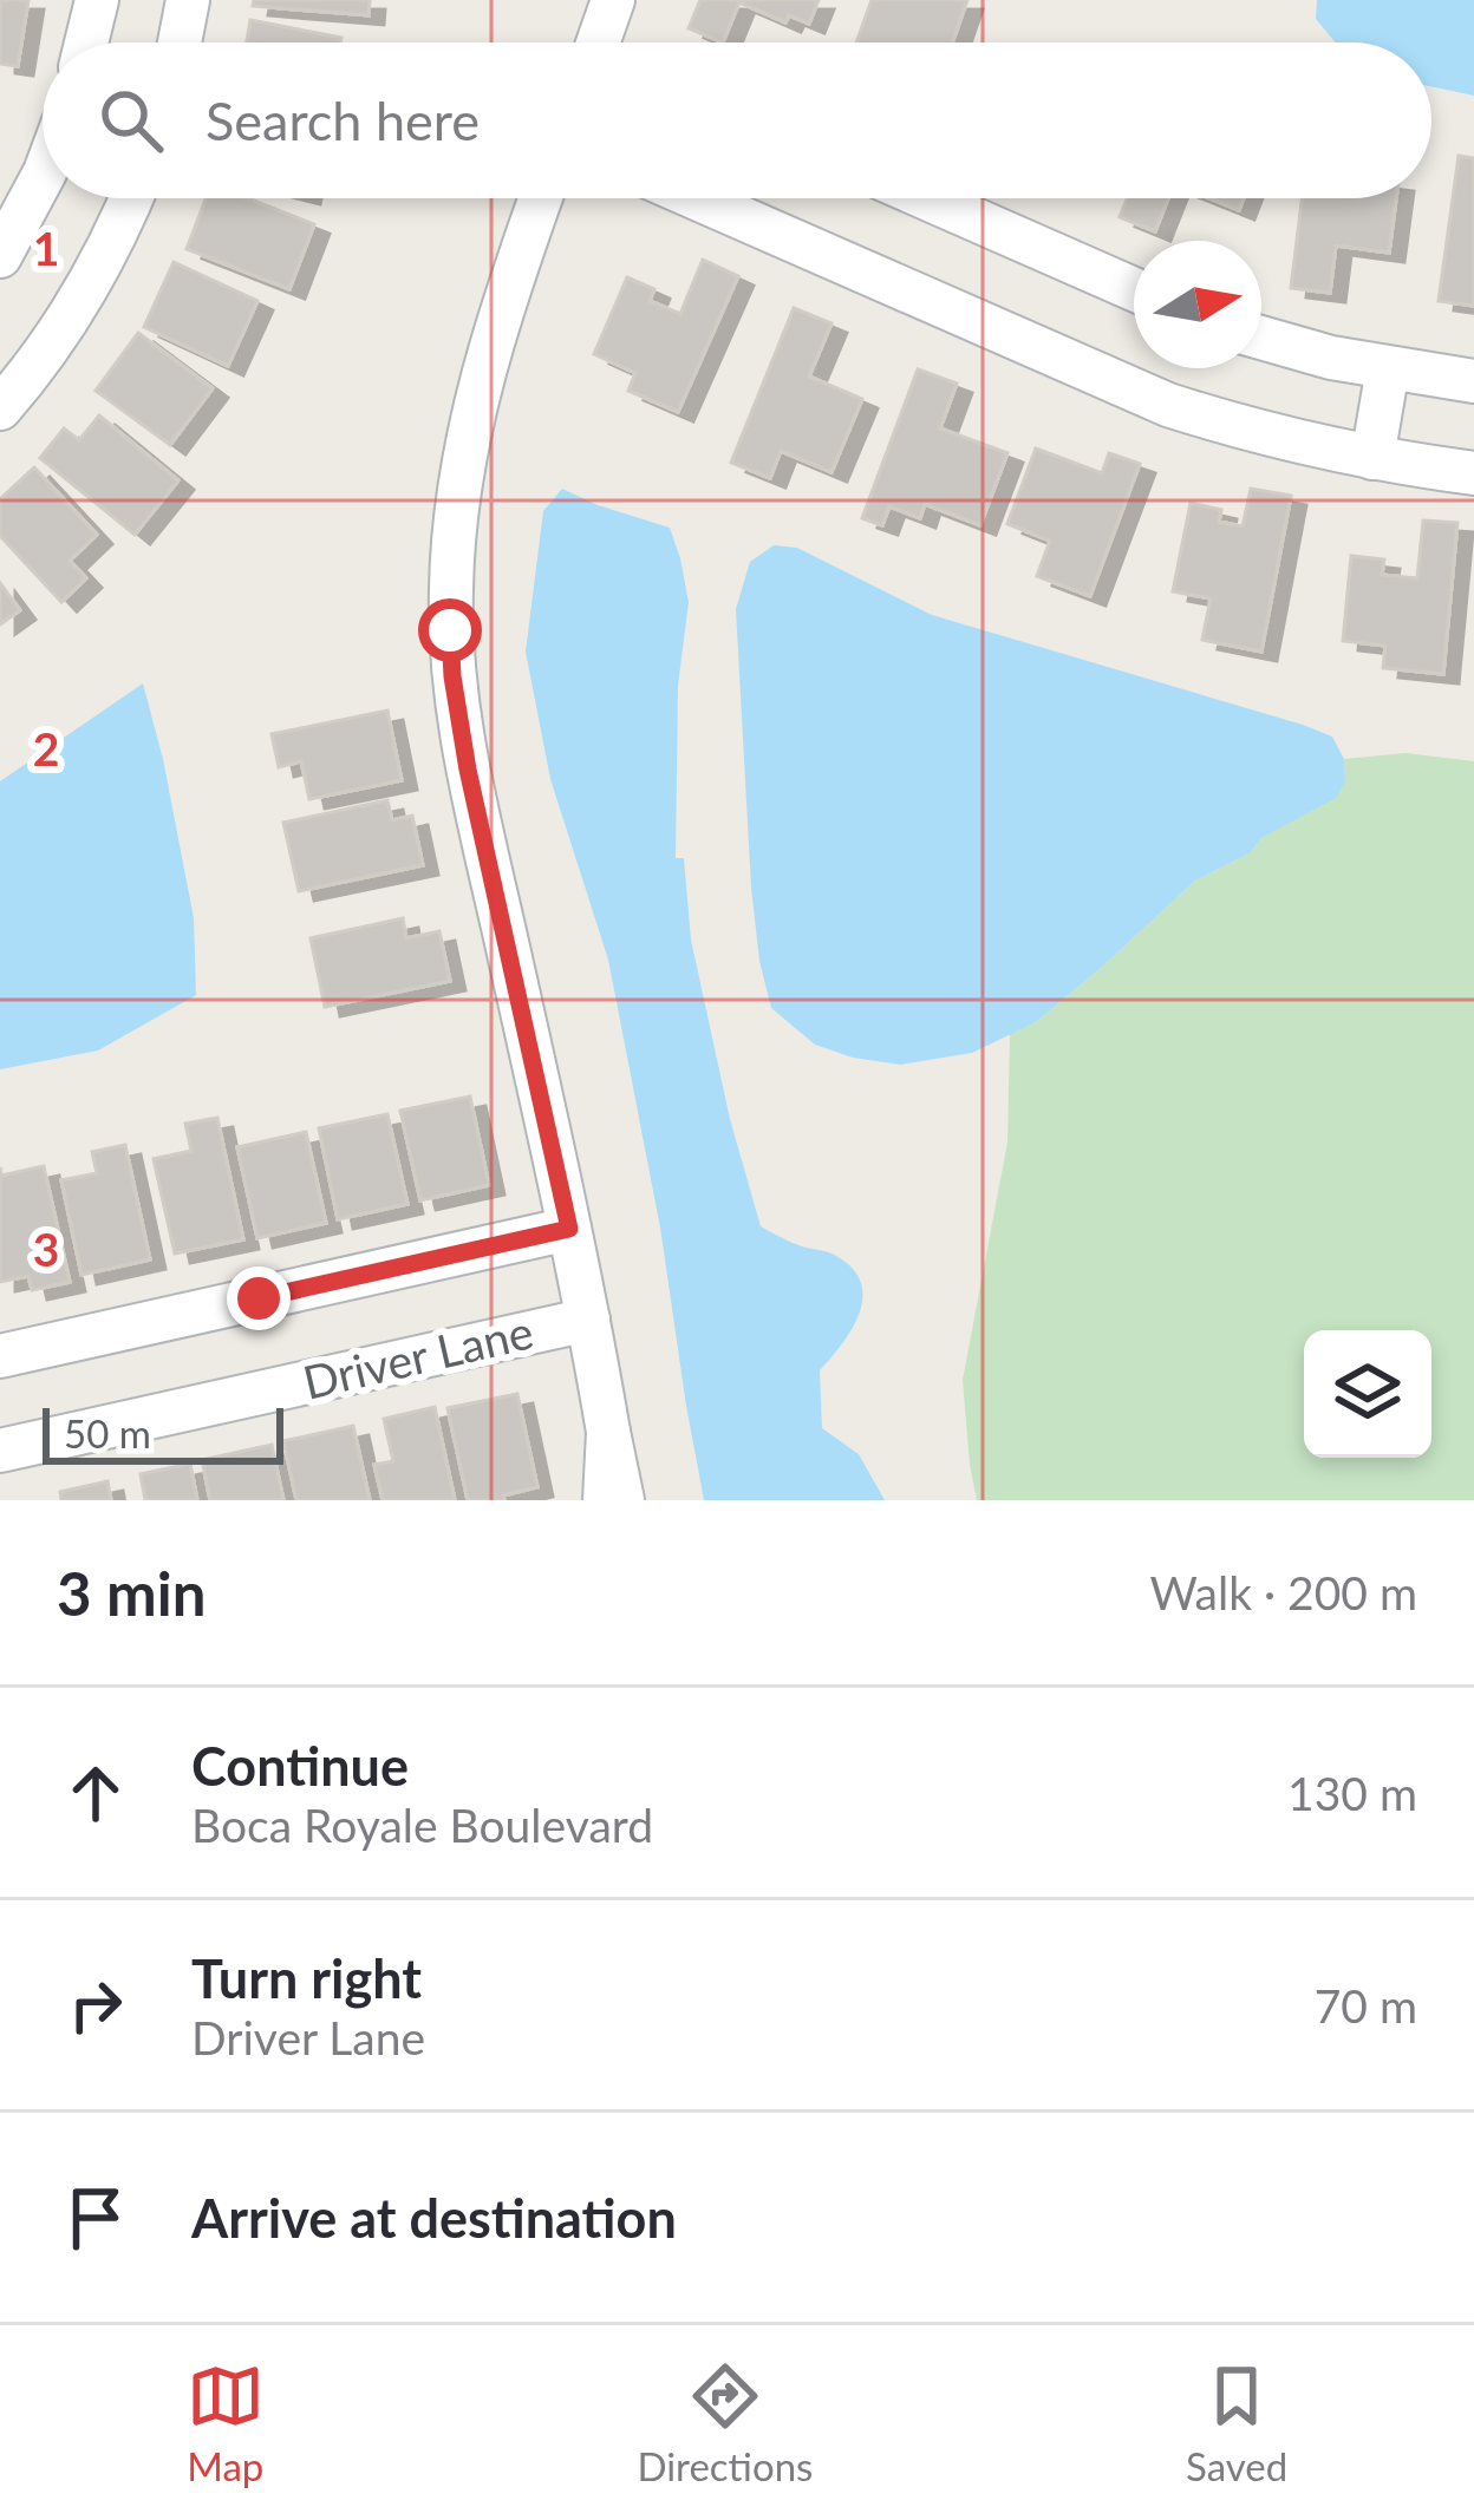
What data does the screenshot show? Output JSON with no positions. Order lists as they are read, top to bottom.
{
  "streets": {
    "street": ["Driver Lane"]
  },
  "scale_bar": "50 m",
  "north": "right",
  "page": {
    "search": "Search here",
    "scale": "50 m",
    "heading": ["3 min", "Walk · 200 m"],
    "list": [
      ["Continue", "Boca Royale Boulevard", "130 m"],
      ["Turn right", "Driver Lane", "70 m"],
      "Arrive at destination"
    ],
    "nav": ["Map", "Directions", "Saved"]
  },
  "grid": {
    "rows": ["1", "2", "3"]
  }
}
